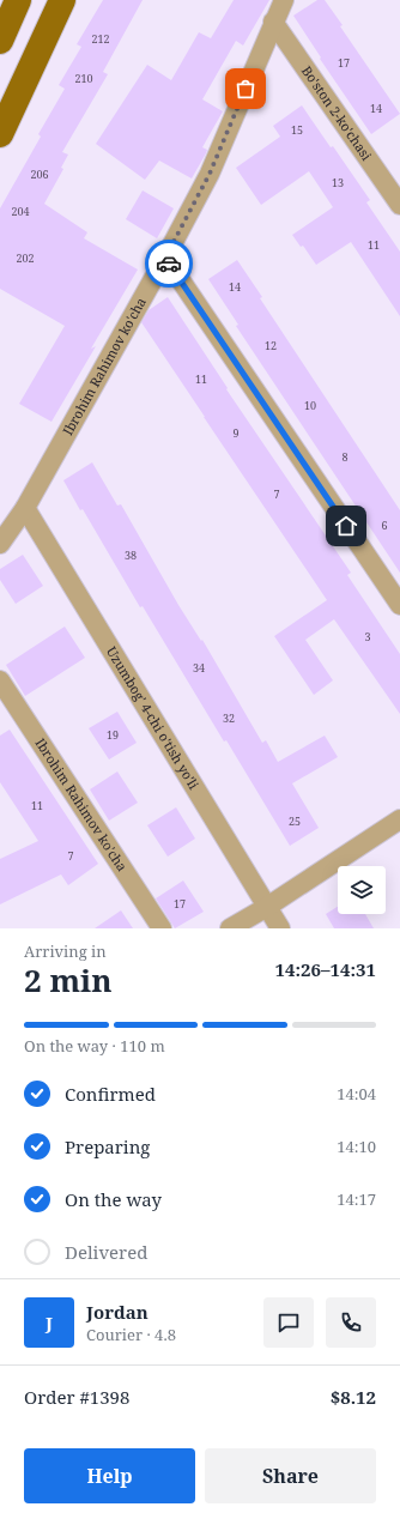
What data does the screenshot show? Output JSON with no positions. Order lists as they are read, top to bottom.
{
  "streets": {
    "street": ["Bo'ston 2-ko'chasi", "Ibrohim Rahimov ko'cha", "Uzumbog' 4-chi o'tish yo'li"]
  },
  "crossings": [
    ["Bo'ston 2-ko'chasi", "Ibrohim Rahimov ko'cha"],
    ["Ibrohim Rahimov ko'cha", "Uzumbog' 4-chi o'tish yo'li"]
  ],
  "house_numbers": [
    "212",
    "17",
    "210",
    "14",
    "15",
    "206",
    "13",
    "204",
    "11",
    "202",
    "14",
    "12",
    "11",
    "10",
    "9",
    "8",
    "7",
    "6",
    "38",
    "3",
    "34",
    "32",
    "19",
    "11",
    "25",
    "7",
    "17"
  ],
  "page": {
    "heading": ["2 min", "Arriving in", "14:26–14:31"],
    "panel": [
      "Jordan",
      "Courier · 4.8",
      "Order #1398",
      "$8.12"
    ],
    "bar": "On the way · 110 m",
    "list": [
      ["Confirmed", "14:04"],
      ["Preparing", "14:10"],
      ["On the way", "14:17"],
      "Delivered"
    ],
    "round": "J",
    "buttons": ["Help", "Share"]
  }
}
